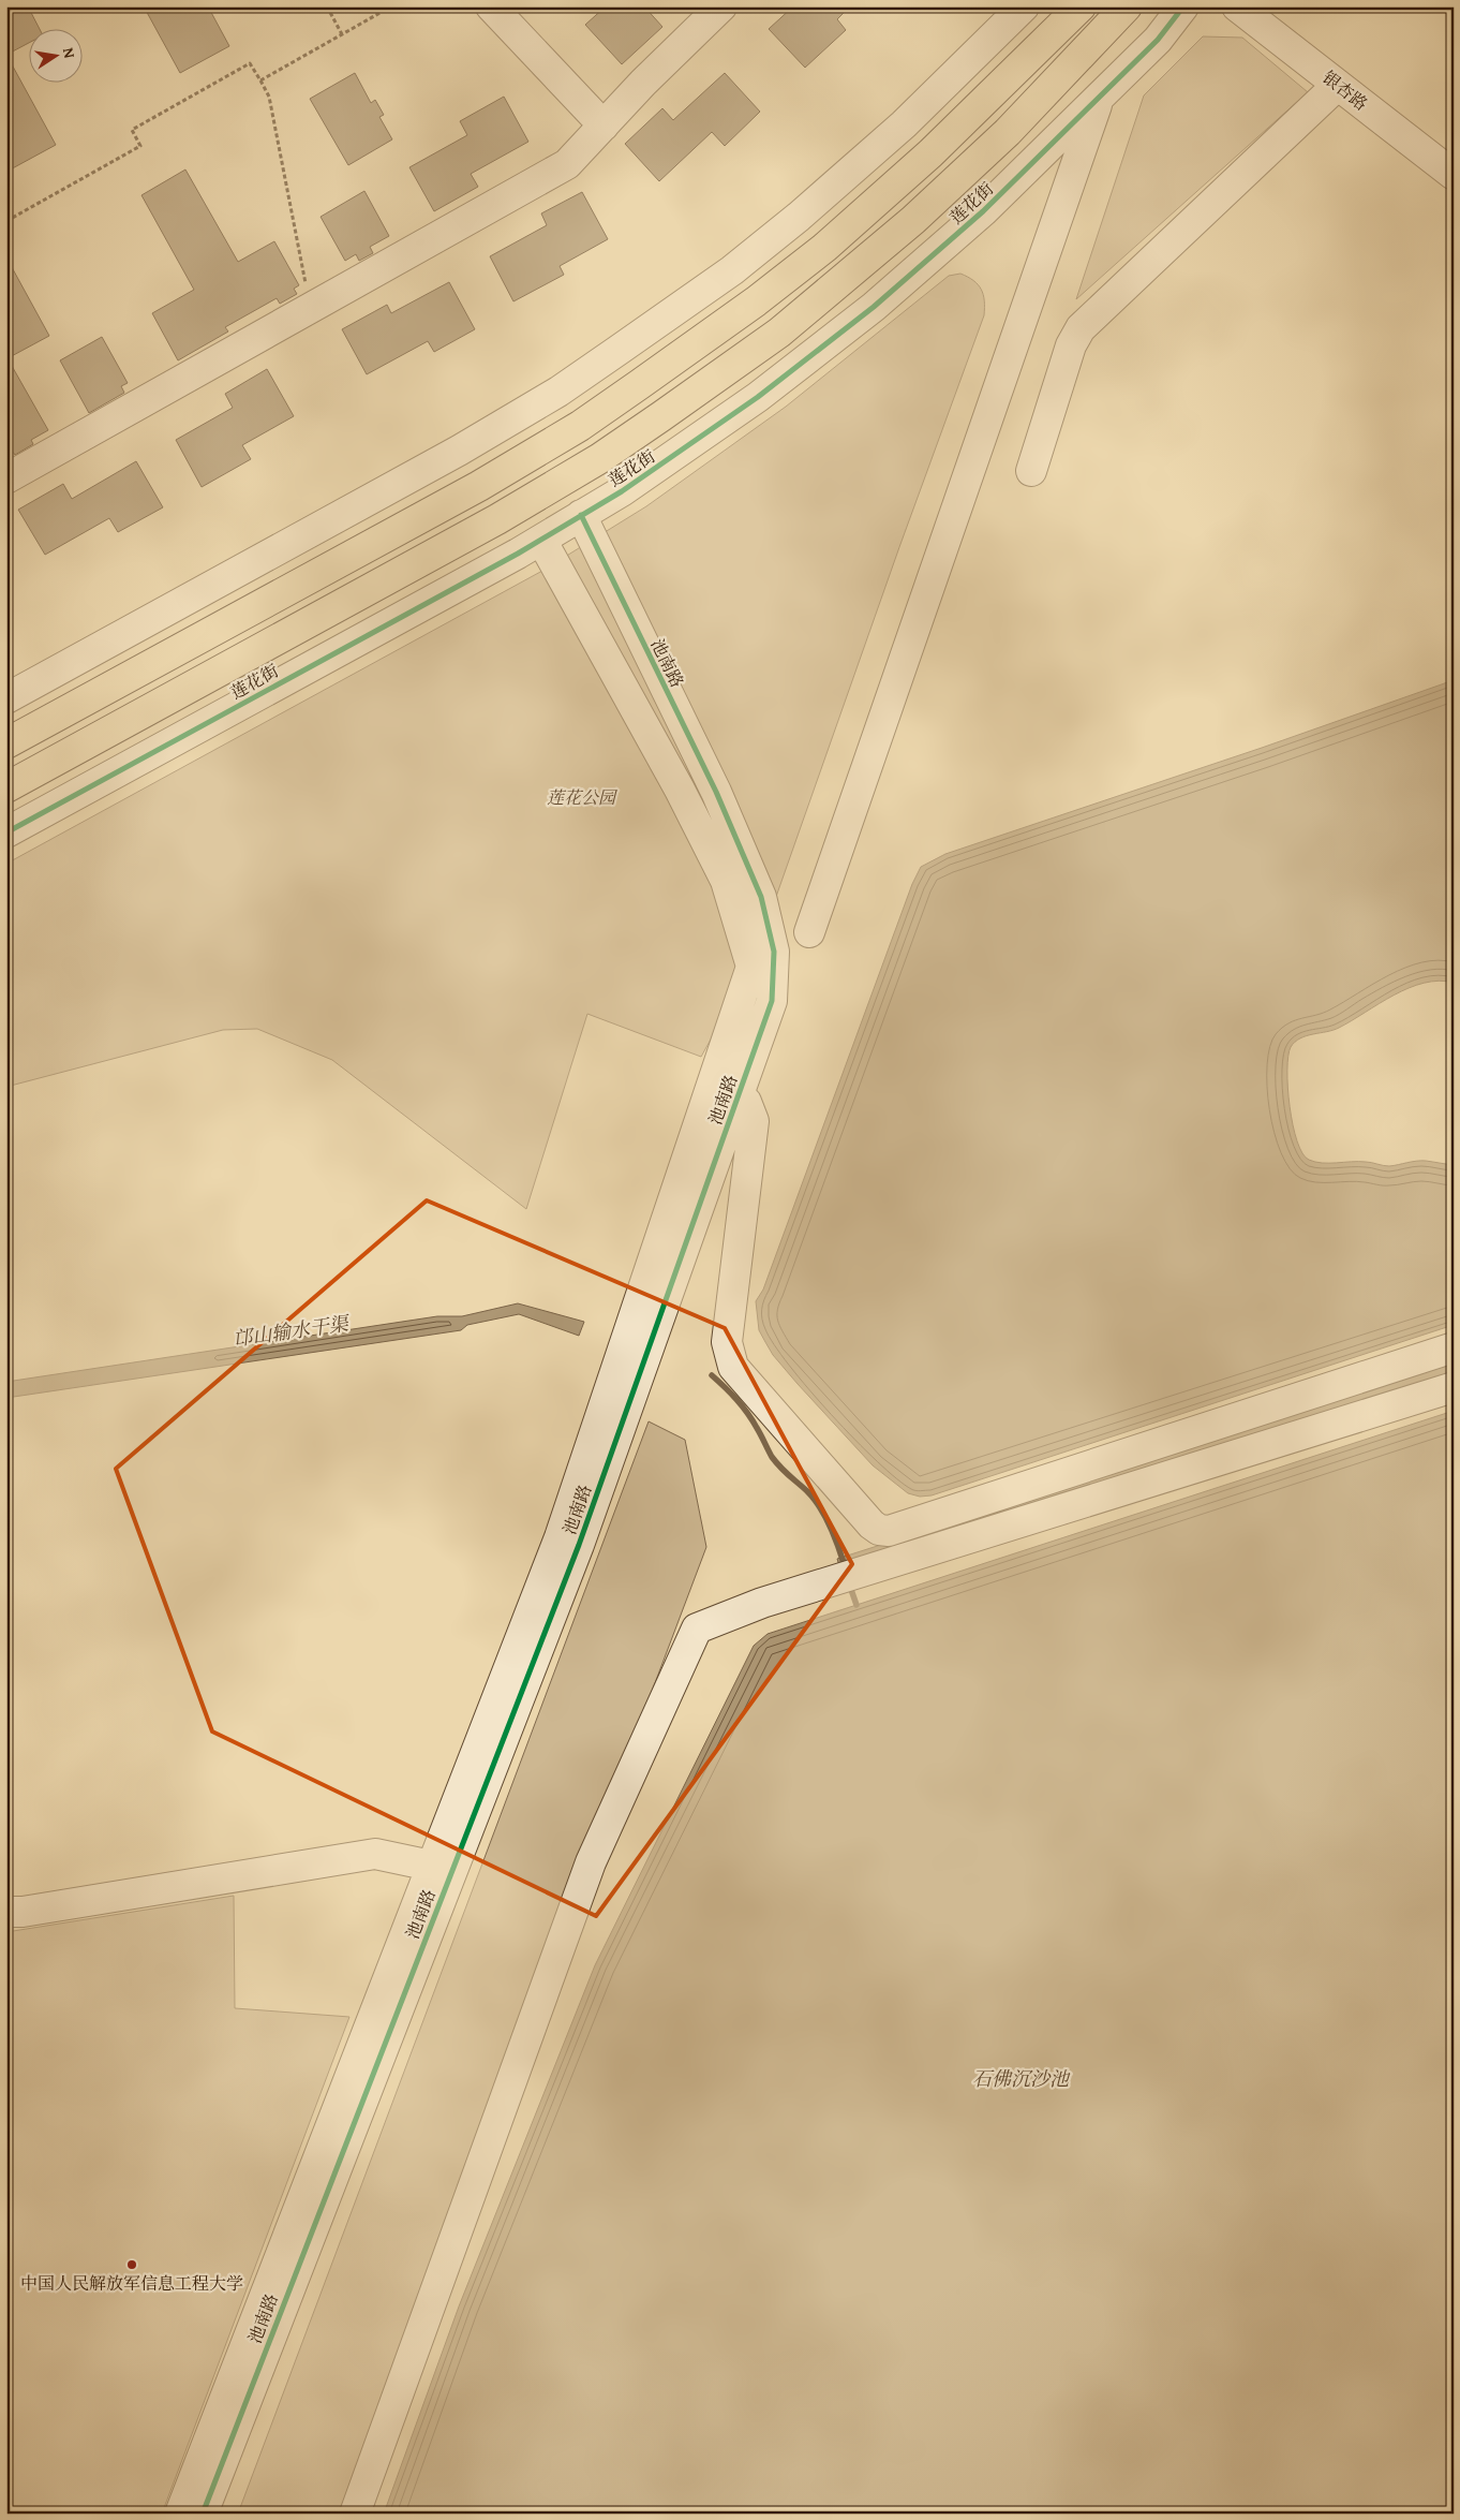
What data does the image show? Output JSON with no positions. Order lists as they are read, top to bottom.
{
  "streets": {
    "main road": ["莲花街"],
    "street": ["银杏路", "池南路"]
  },
  "crossings": [
    ["莲花街", "池南路"]
  ],
  "water": ["邙山输水干渠", "石佛沉沙池"],
  "parks": ["莲花公园"],
  "places": ["中国人民解放军信息工程大学"],
  "north": "right"
}
